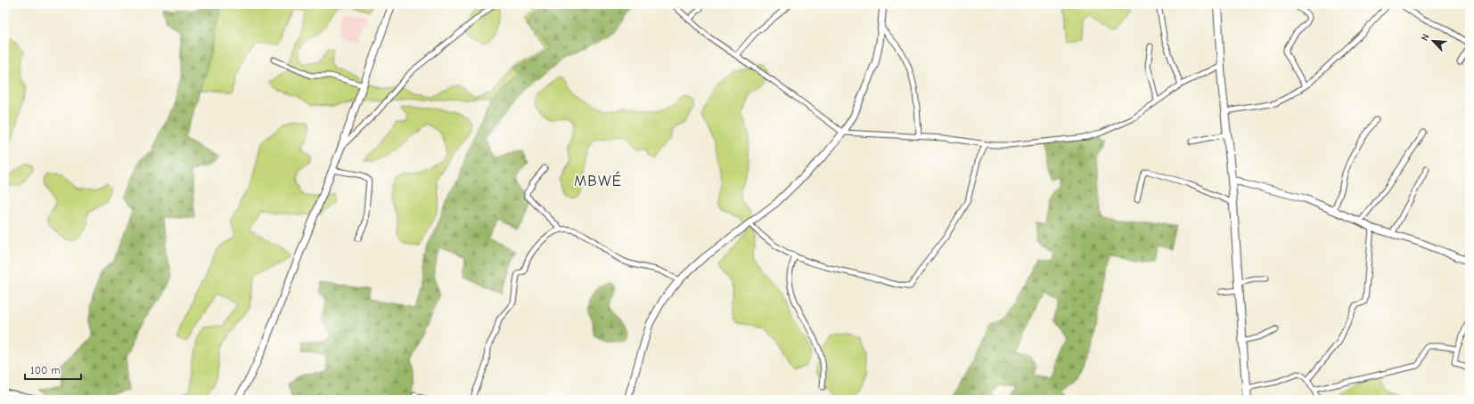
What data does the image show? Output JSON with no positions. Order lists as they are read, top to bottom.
{
  "districts": ["MBWÉ"],
  "scale_bar": "100 m",
  "north": "top left"
}
